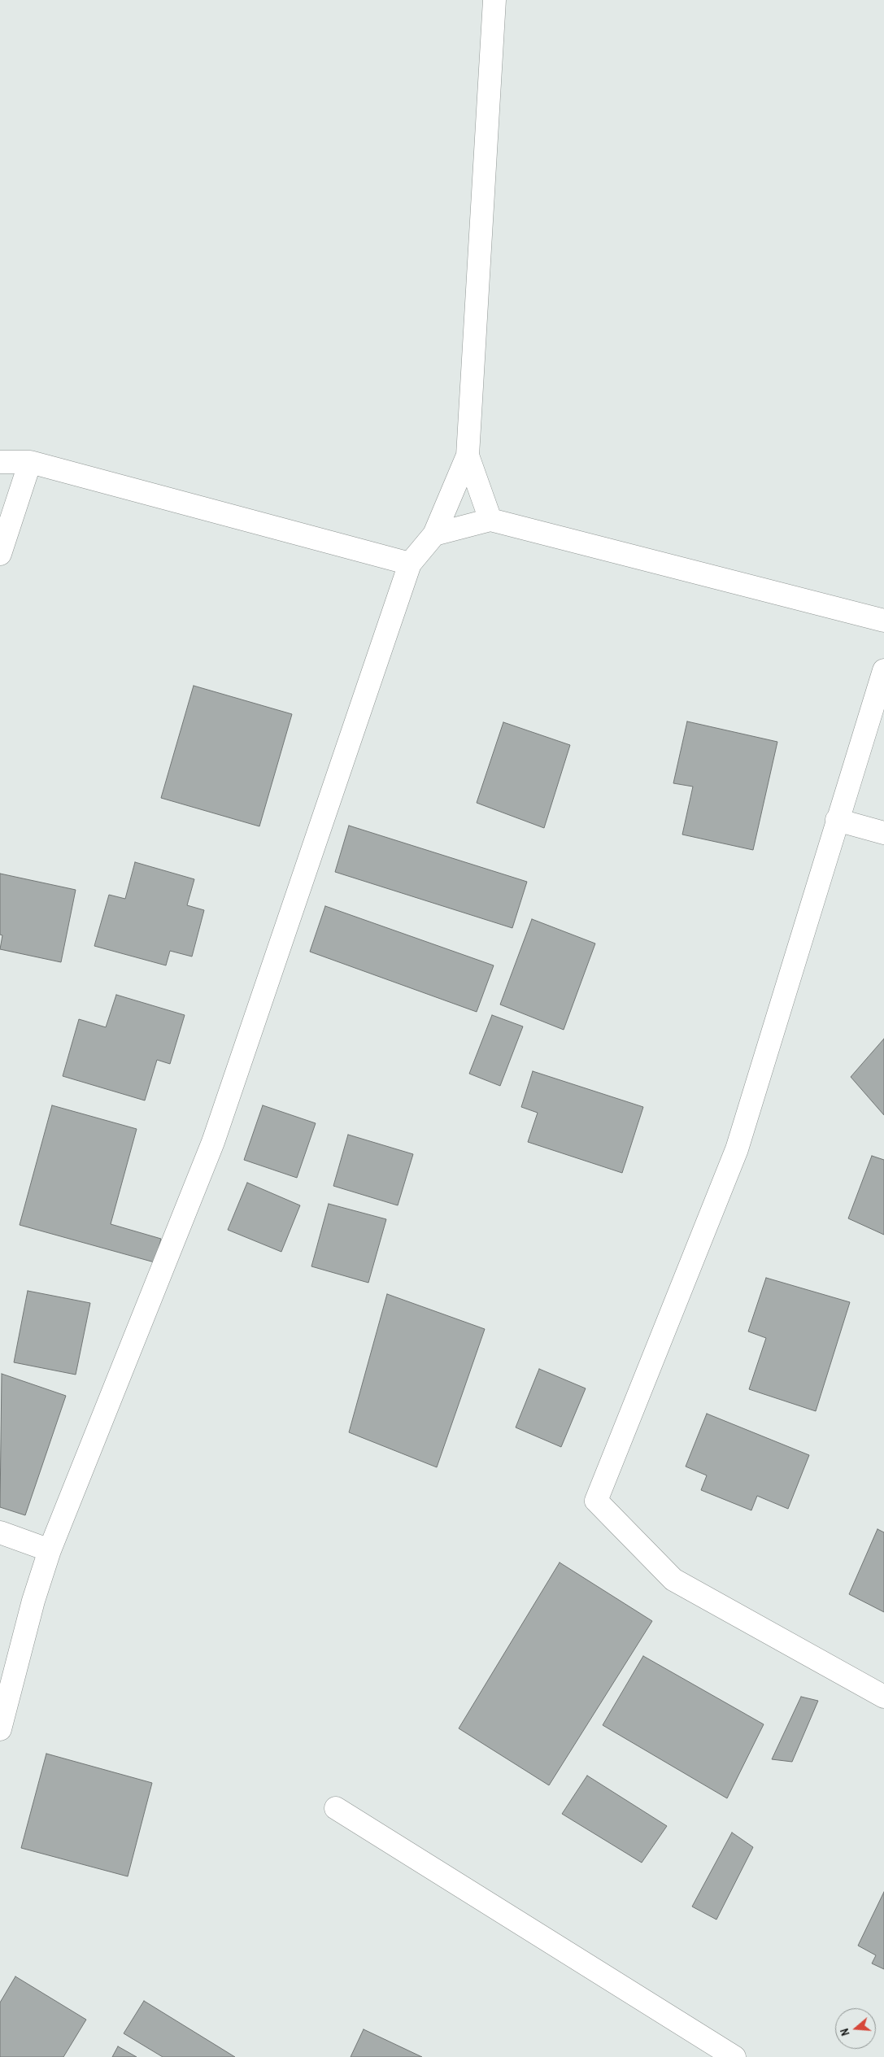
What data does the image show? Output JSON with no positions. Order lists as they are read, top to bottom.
{
  "north": "left"
}
